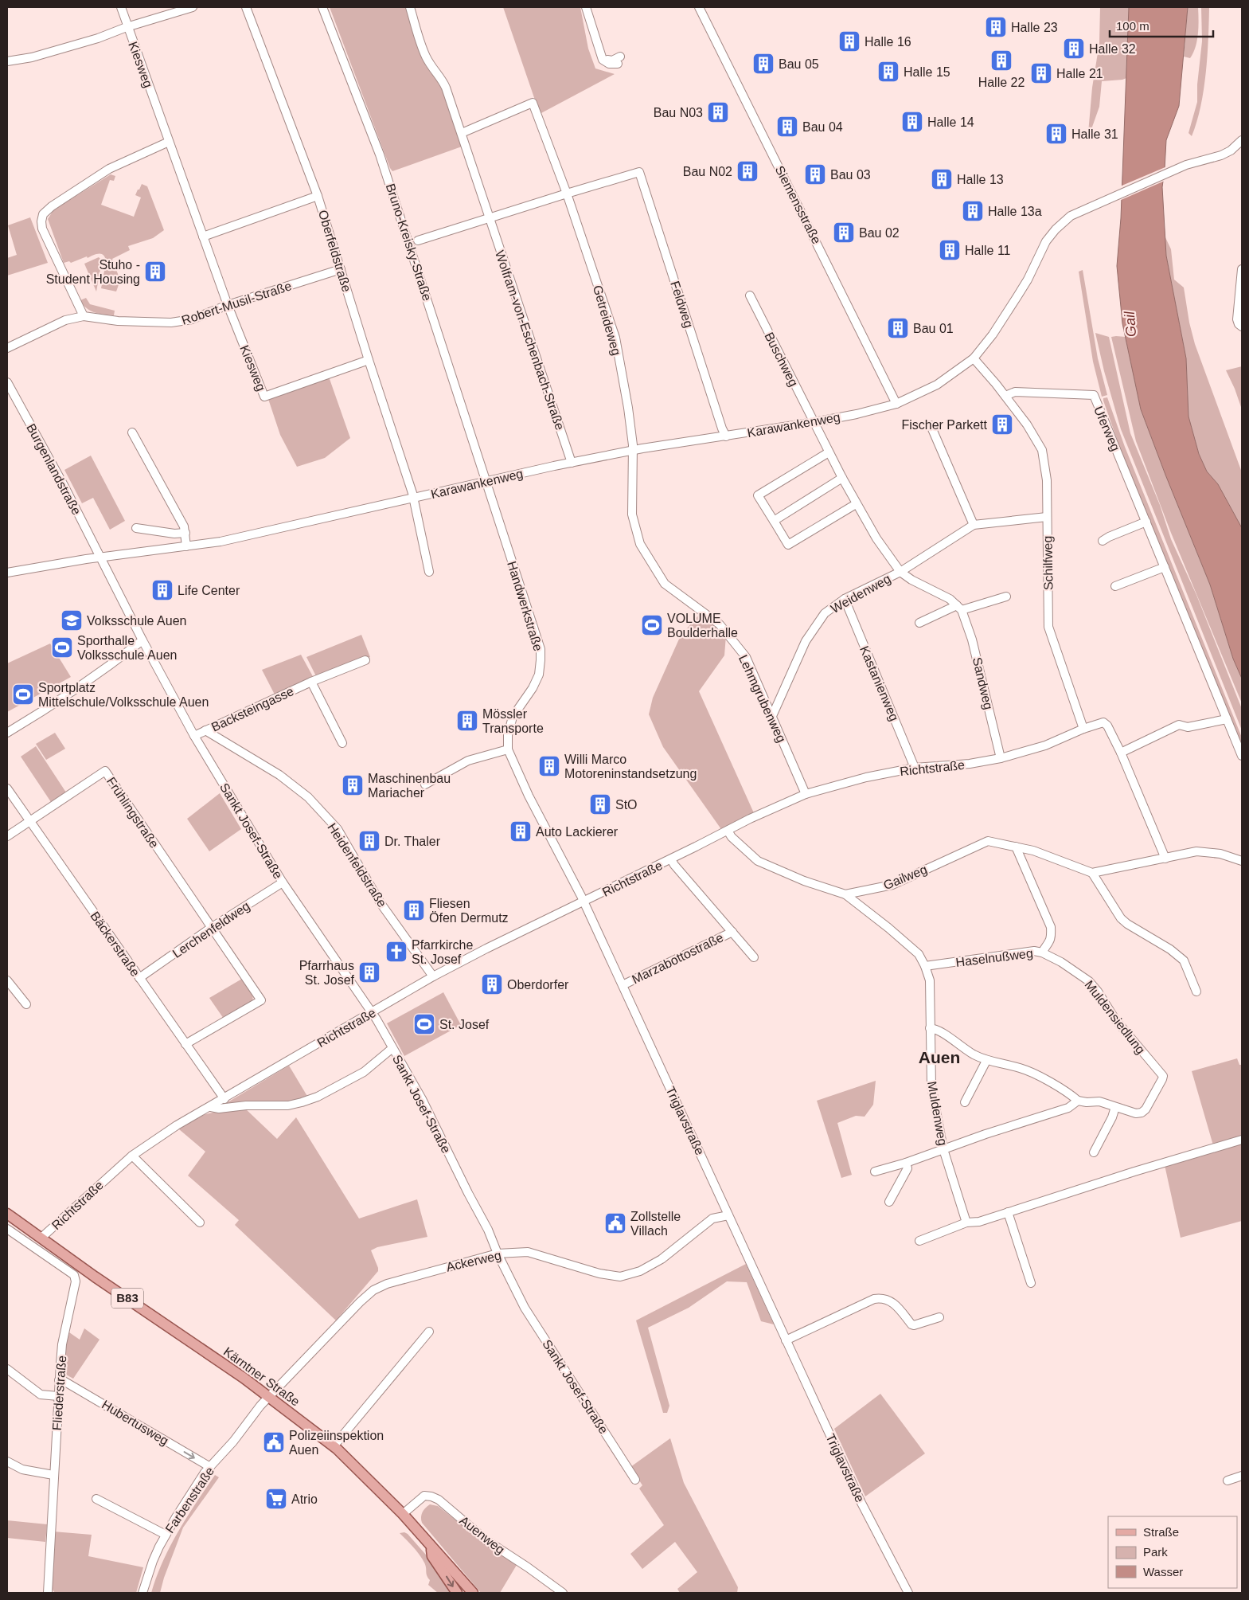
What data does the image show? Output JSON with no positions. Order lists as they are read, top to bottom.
{
  "streets": {
    "main road": ["B83", "Kärntner Straße"],
    "street": [
      "Kiesweg",
      "Siemensstraße",
      "Bruno-Kreisky-Straße",
      "Oberfeldstraße",
      "Robert-Musil-Straße",
      "Feldweg",
      "Getreideweg",
      "Wolfram-von-Eschenbach-Straße",
      "Buschweg",
      "Karawankenweg",
      "Uferweg",
      "Burgenlandstraße",
      "Schilfweg",
      "Weidenweg",
      "Handwerkstraße",
      "Kastanienweg",
      "Sandweg",
      "Lehmgrubenweg",
      "Backsteingasse",
      "Richtstraße",
      "Frühlingstraße",
      "Sankt Josef-Straße",
      "Heidenfeldstraße",
      "Gailweg",
      "Lerchenfeldweg",
      "Bäckerstraße",
      "Haselnußweg",
      "Marzabottostraße",
      "Muldensiedlung",
      "Muldenweg",
      "Triglavstraße",
      "Ackerweg",
      "Fliederstraße",
      "Hubertusweg",
      "Farbenstraße",
      "Auenweg"
    ]
  },
  "crossings": [
    ["Kiesweg", "Oberfeldstraße"],
    ["Kiesweg", "Robert-Musil-Straße"],
    ["Siemensstraße", "Karawankenweg"],
    ["Bruno-Kreisky-Straße", "Karawankenweg"],
    ["Bruno-Kreisky-Straße", "Handwerkstraße"],
    ["Oberfeldstraße", "Robert-Musil-Straße"],
    ["Oberfeldstraße", "Karawankenweg"],
    ["Feldweg", "Getreideweg"],
    ["Feldweg", "Karawankenweg"],
    ["Getreideweg", "Wolfram-von-Eschenbach-Straße"],
    ["Getreideweg", "Karawankenweg"],
    ["Getreideweg", "Lehmgrubenweg"],
    ["Wolfram-von-Eschenbach-Straße", "Karawankenweg"],
    ["Buschweg", "Karawankenweg"],
    ["Karawankenweg", "Burgenlandstraße"],
    ["Karawankenweg", "Schilfweg"],
    ["Karawankenweg", "Handwerkstraße"],
    ["Karawankenweg", "Lehmgrubenweg"],
    ["Uferweg", "Schilfweg"],
    ["Schilfweg", "Weidenweg"],
    ["Schilfweg", "Richtstraße"],
    ["Weidenweg", "Kastanienweg"],
    ["Weidenweg", "Lehmgrubenweg"],
    ["Handwerkstraße", "Richtstraße"],
    ["Handwerkstraße", "Triglavstraße"],
    ["Kastanienweg", "Richtstraße"],
    ["Sandweg", "Richtstraße"],
    ["Lehmgrubenweg", "Richtstraße"],
    ["Backsteingasse", "Sankt Josef-Straße"],
    ["Backsteingasse", "Heidenfeldstraße"],
    ["Richtstraße", "Sankt Josef-Straße"],
    ["Richtstraße", "Heidenfeldstraße"],
    ["Richtstraße", "Gailweg"],
    ["Richtstraße", "Bäckerstraße"],
    ["Richtstraße", "Marzabottostraße"],
    ["Richtstraße", "Triglavstraße"],
    ["Richtstraße", "Kärntner Straße"],
    ["Frühlingstraße", "Lerchenfeldweg"],
    ["Frühlingstraße", "Bäckerstraße"],
    ["Sankt Josef-Straße", "Lerchenfeldweg"],
    ["Sankt Josef-Straße", "Ackerweg"],
    ["Gailweg", "Haselnußweg"],
    ["Gailweg", "Muldenweg"],
    ["Lerchenfeldweg", "Bäckerstraße"],
    ["Haselnußweg", "Muldensiedlung"],
    ["Haselnußweg", "Muldenweg"],
    ["Marzabottostraße", "Triglavstraße"],
    ["Triglavstraße", "Ackerweg"],
    ["Ackerweg", "Kärntner Straße"],
    ["Ackerweg", "Farbenstraße"],
    ["Kärntner Straße", "Farbenstraße"],
    ["Kärntner Straße", "Auenweg"],
    ["Fliederstraße", "Hubertusweg"],
    ["Hubertusweg", "Farbenstraße"]
  ],
  "one_way": ["Hubertusweg"],
  "districts": ["Auen"],
  "water": ["Gail"],
  "places": {
    "building": [
      "Halle 23",
      "Halle 16",
      "Halle 32",
      "Halle 22",
      "Bau 05",
      "Halle 15",
      "Halle 21",
      "Bau N03",
      "Halle 14",
      "Bau 04",
      "Halle 31",
      "Bau N02",
      "Bau 03",
      "Halle 13",
      "Halle 13a",
      "Bau 02",
      "Halle 11",
      "Stuho - Student Housing",
      "Bau 01",
      "Fischer Parkett",
      "Life Center",
      "Mössler Transporte",
      "Willi Marco Motoreninstandsetzung",
      "Maschinenbau Mariacher",
      "StO",
      "Auto Lackierer",
      "Dr. Thaler",
      "Fliesen Öfen Dermutz",
      "Pfarrhaus St. Josef",
      "Oberdorfer"
    ],
    "school or university": ["Volksschule Auen"],
    "sports": [
      "VOLUME Boulderhalle",
      "Sporthalle Volksschule Auen",
      "Sportplatz Mittelschule/Volksschule Auen",
      "St. Josef"
    ],
    "church": ["Pfarrkirche St. Josef"],
    "public building": ["Zollstelle Villach", "Polizeiinspektion Auen"],
    "supermarket": ["Atrio"]
  },
  "legend": ["Straße", "Park", "Wasser"],
  "scale_bar": "100 m"
}
